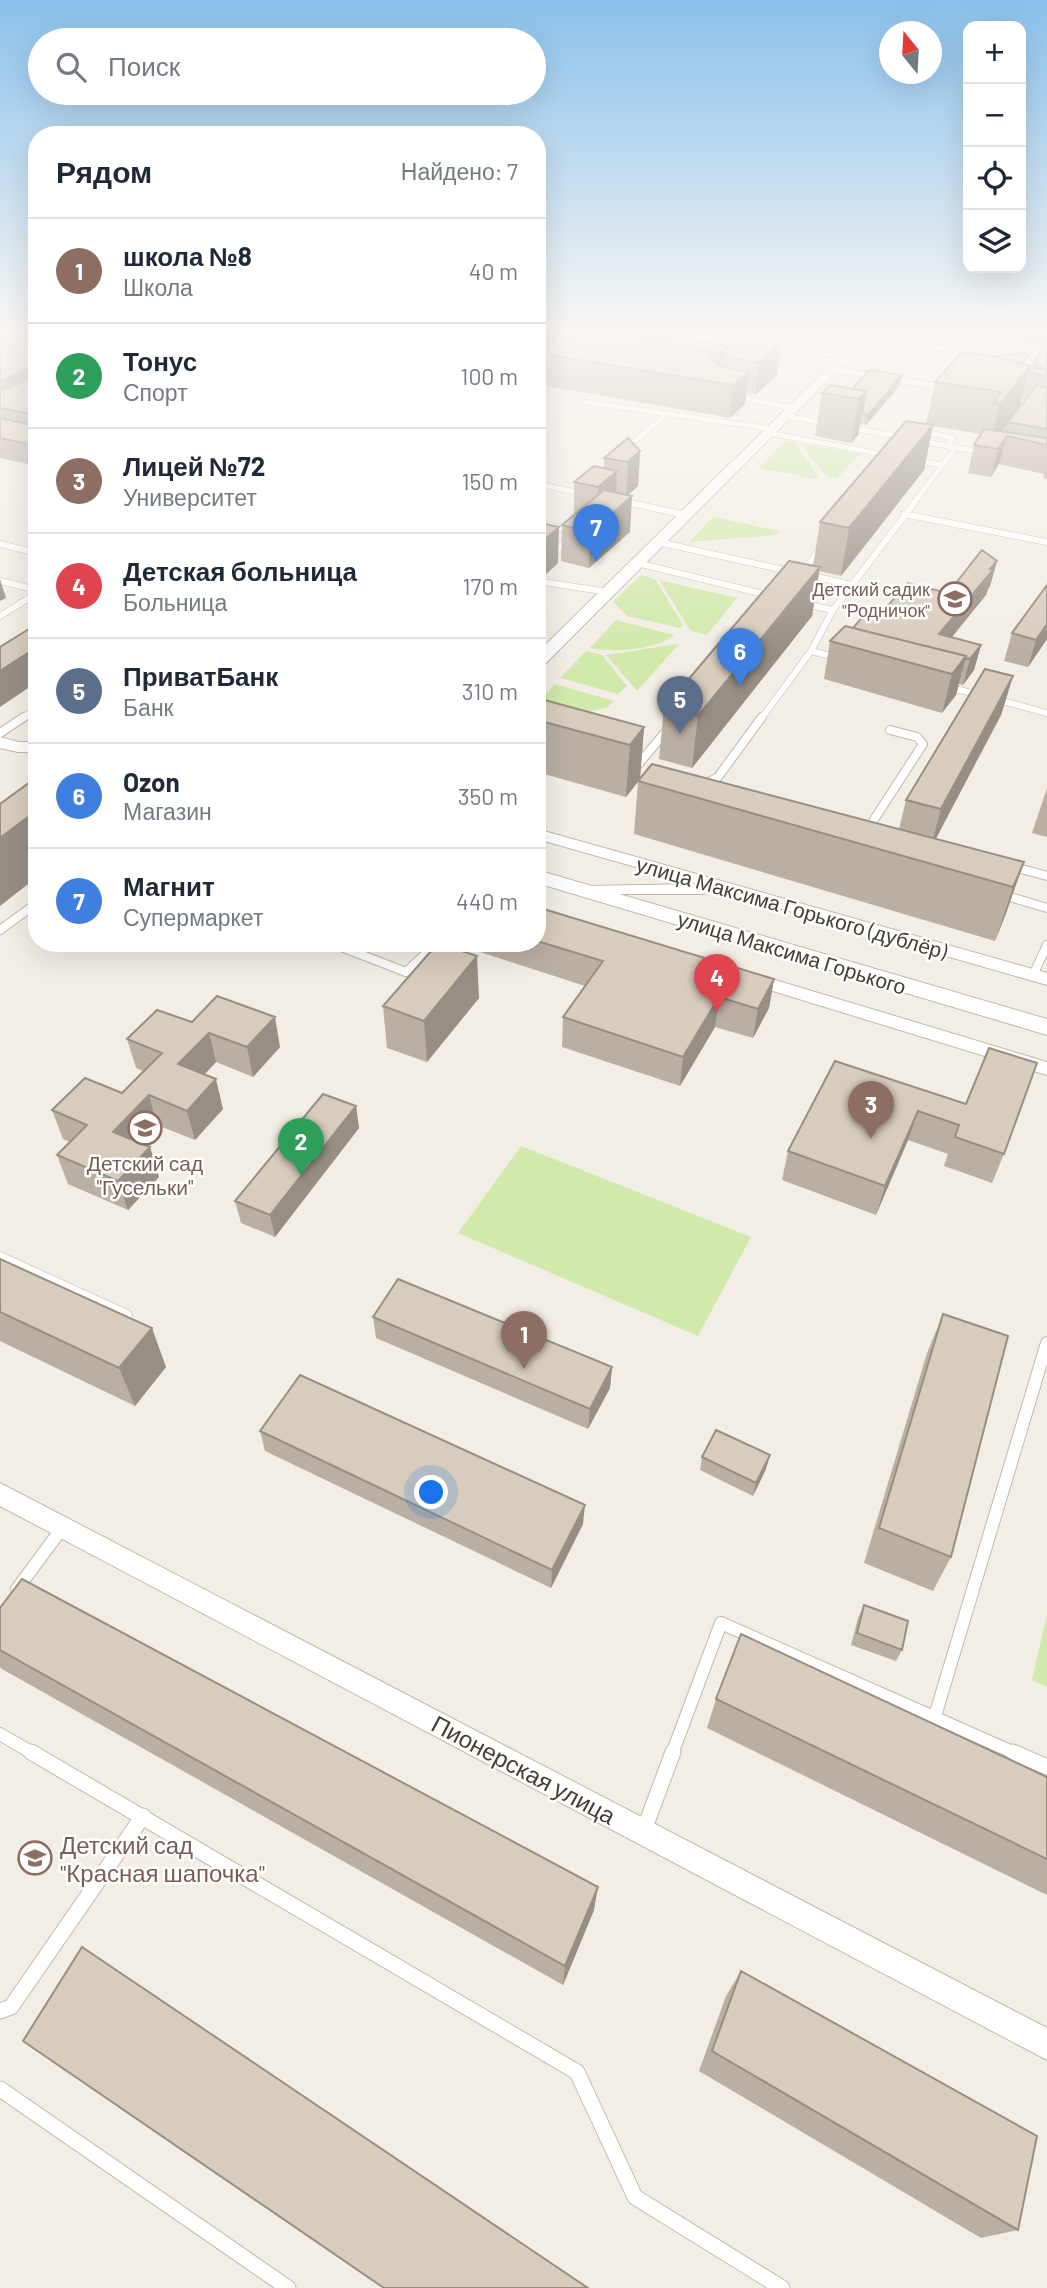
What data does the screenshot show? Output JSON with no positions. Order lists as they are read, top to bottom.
{
  "streets": {
    "street": ["улица Максима Горького (дублёр)", "улица Максима Горького", "Пионерская улица"]
  },
  "places": {
    "school or university": ["Детский садик \"Родничок\"", "Детский сад \"Гусельки\"", "Детский сад \"Красная шапочка\""]
  },
  "north": "top",
  "page": {
    "map_buttons": ["+", "−"],
    "search": "Поиск",
    "heading": ["Рядом", "Найдено: 7"],
    "list": [
      {
        "mark": "1",
        "name": "школа №8",
        "note": "Школа",
        "value": "40 m"
      },
      {
        "mark": "2",
        "name": "Тонус",
        "note": "Спорт",
        "value": "100 m"
      },
      {
        "mark": "3",
        "name": "Лицей №72",
        "note": "Университет",
        "value": "150 m"
      },
      {
        "mark": "4",
        "name": "Детская больница",
        "note": "Больница",
        "value": "170 m"
      },
      {
        "mark": "5",
        "name": "ПриватБанк",
        "note": "Банк",
        "value": "310 m"
      },
      {
        "mark": "6",
        "name": "Ozon",
        "note": "Магазин",
        "value": "350 m"
      },
      {
        "mark": "7",
        "name": "Магнит",
        "note": "Супермаркет",
        "value": "440 m"
      }
    ],
    "pins": [
      "7",
      "6",
      "5",
      "4",
      "3",
      "2",
      "1"
    ]
  }
}
